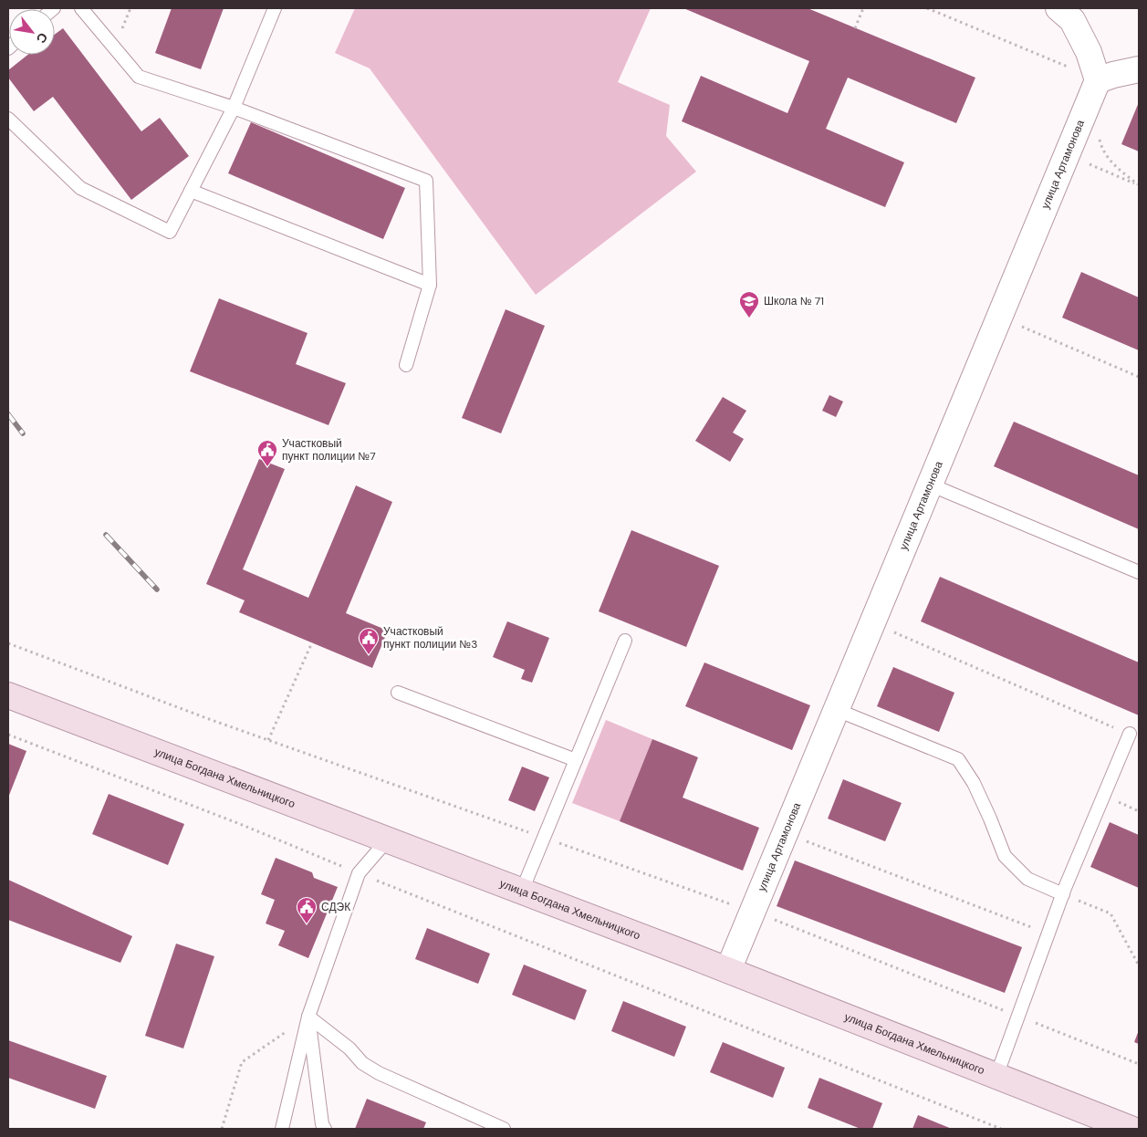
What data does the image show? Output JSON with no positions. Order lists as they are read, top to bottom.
{
  "streets": {
    "main road": ["улица Богдана Хмельницкого"],
    "street": ["улица Артамонова"]
  },
  "crossings": [
    ["улица Артамонова", "улица Богдана Хмельницкого"]
  ],
  "places": {
    "school or university": ["Школа № 71"],
    "public building": ["Участковый пункт полиции №7", "Участковый пункт полиции №3", "СДЭК"]
  },
  "north": "bottom right"
}
